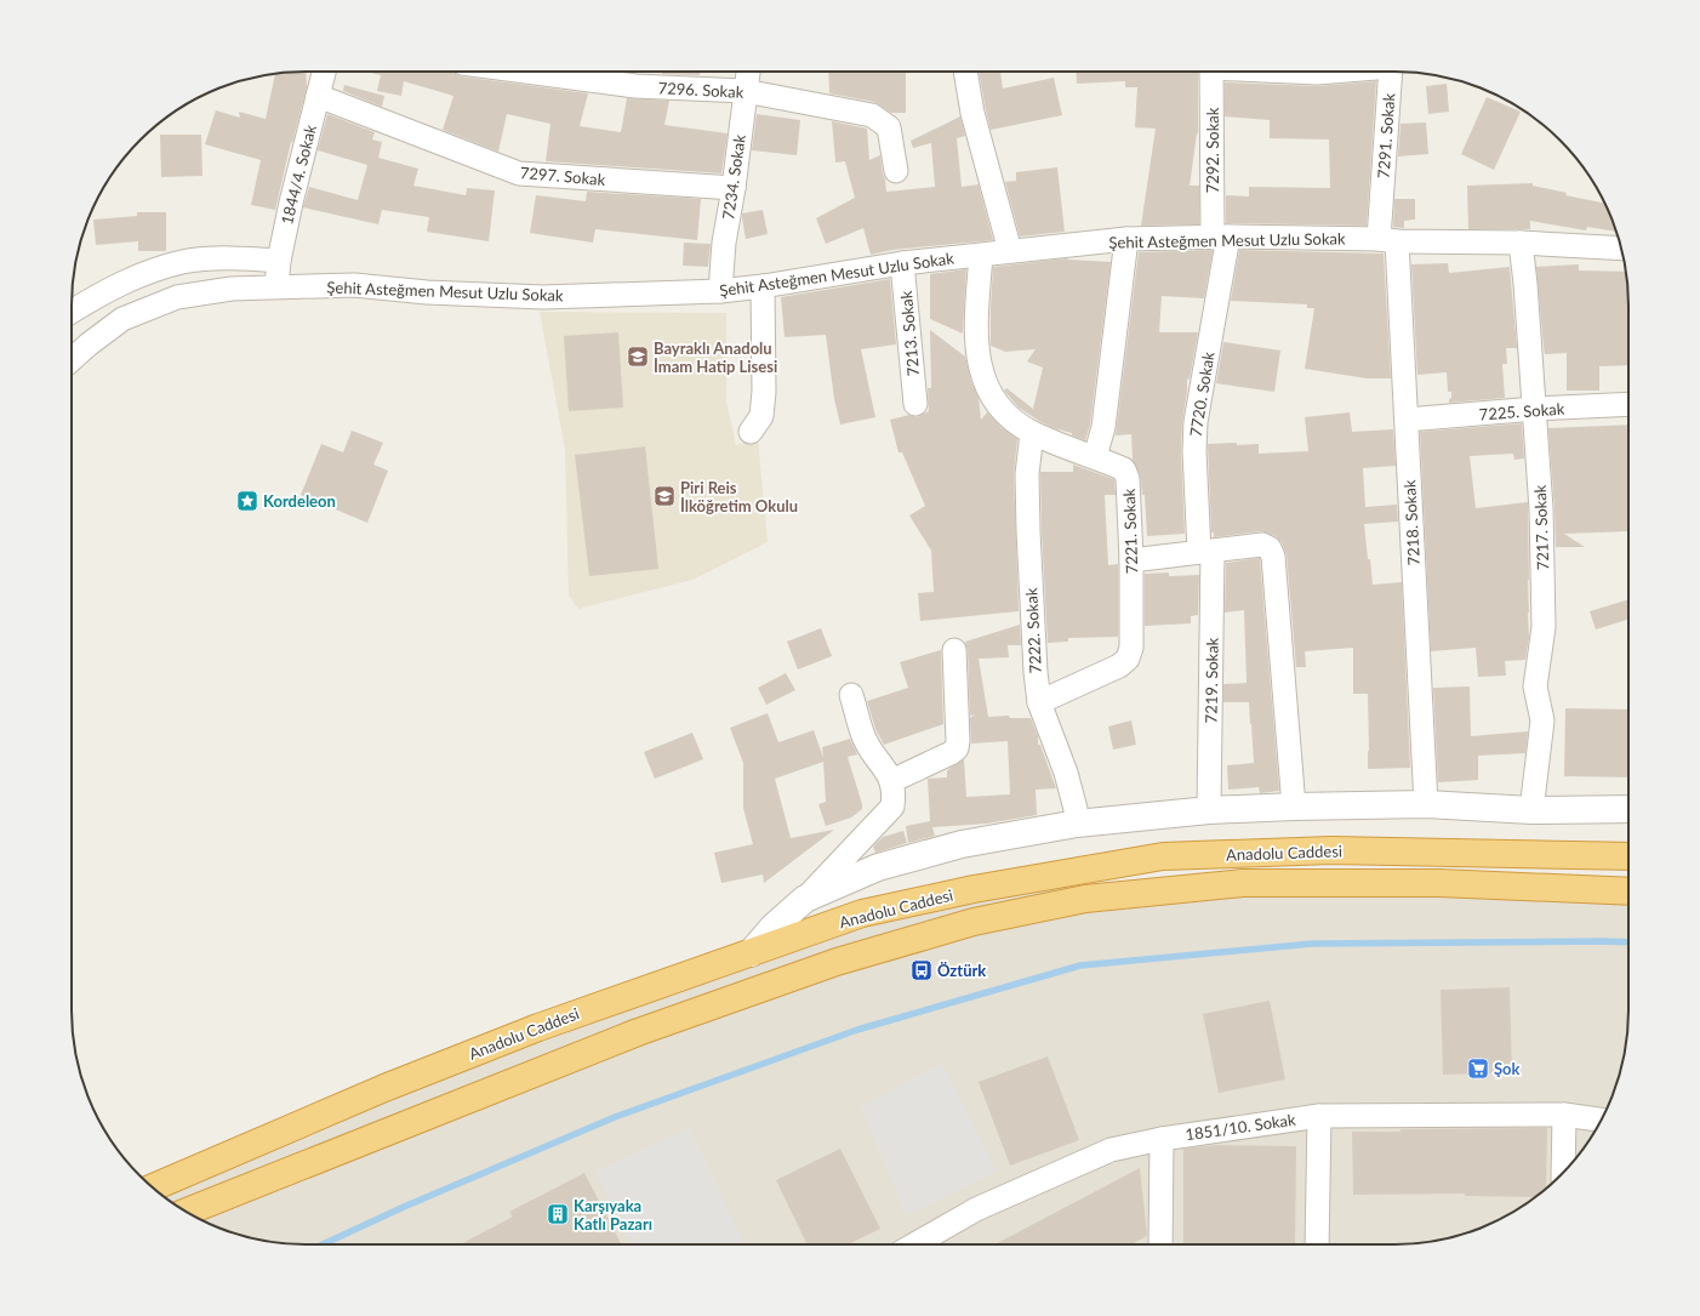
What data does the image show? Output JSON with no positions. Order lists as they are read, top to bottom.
{
  "streets": {
    "highway": ["Anadolu Caddesi"],
    "street": [
      "7296. Sokak",
      "7291. Sokak",
      "7292. Sokak",
      "1844/4. Sokak",
      "7297. Sokak",
      "7234. Sokak",
      "Şehit Asteğmen Mesut Uzlu Sokak",
      "7213. Sokak",
      "7720. Sokak",
      "7225. Sokak",
      "7218. Sokak",
      "7217. Sokak",
      "7221. Sokak",
      "7222. Sokak",
      "7219. Sokak",
      "1851/10. Sokak"
    ]
  },
  "crossings": [
    ["7296. Sokak", "7234. Sokak"],
    ["7291. Sokak", "Şehit Asteğmen Mesut Uzlu Sokak"],
    ["7291. Sokak", "7218. Sokak"],
    ["7292. Sokak", "Şehit Asteğmen Mesut Uzlu Sokak"],
    ["7292. Sokak", "7720. Sokak"],
    ["1844/4. Sokak", "7297. Sokak"],
    ["1844/4. Sokak", "Şehit Asteğmen Mesut Uzlu Sokak"],
    ["7297. Sokak", "7234. Sokak"],
    ["7234. Sokak", "Şehit Asteğmen Mesut Uzlu Sokak"],
    ["Şehit Asteğmen Mesut Uzlu Sokak", "7213. Sokak"],
    ["Şehit Asteğmen Mesut Uzlu Sokak", "7720. Sokak"],
    ["Şehit Asteğmen Mesut Uzlu Sokak", "7218. Sokak"],
    ["Şehit Asteğmen Mesut Uzlu Sokak", "7217. Sokak"],
    ["Şehit Asteğmen Mesut Uzlu Sokak", "7221. Sokak"],
    ["7720. Sokak", "7219. Sokak"],
    ["7225. Sokak", "7218. Sokak"],
    ["7225. Sokak", "7217. Sokak"],
    ["7221. Sokak", "7222. Sokak"]
  ],
  "places": {
    "school or university": ["Bayraklı Anadolu İmam Hatip Lisesi", "Piri Reis İlköğretim Okulu"],
    "place": ["Kordeleon"],
    "bus stop": ["Öztürk"],
    "supermarket": ["Şok"],
    "building": ["Karşıyaka Katlı Pazarı"]
  }
}
